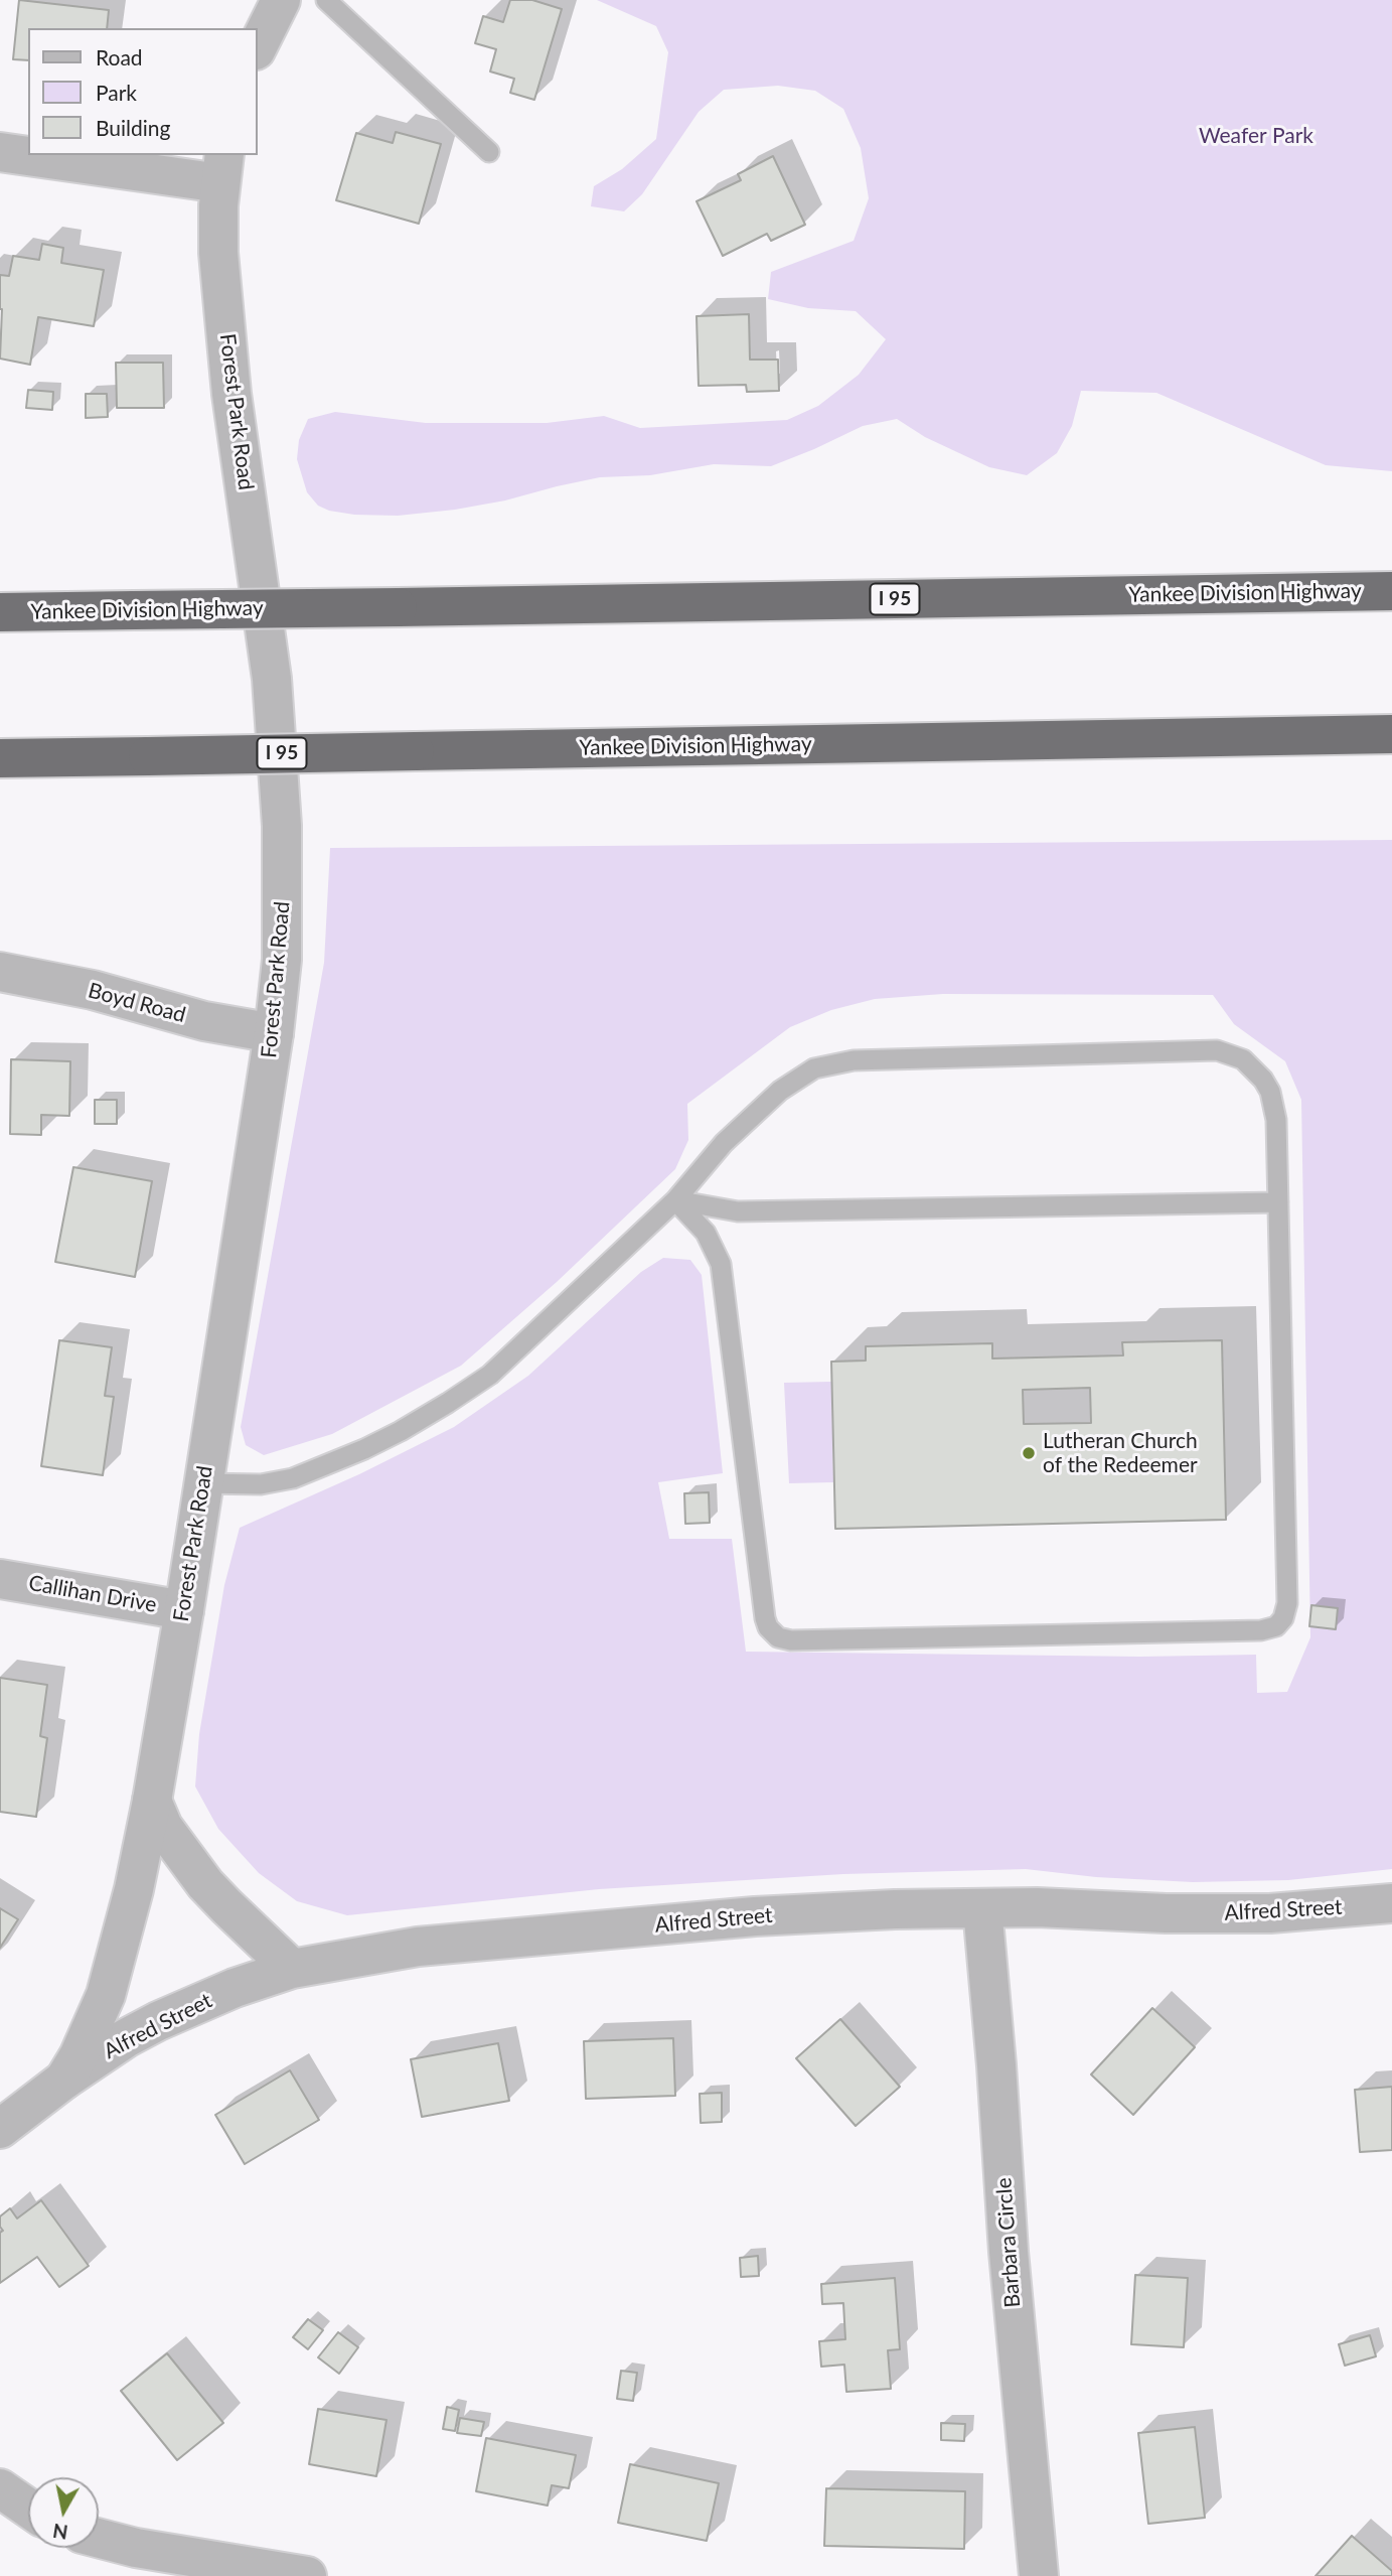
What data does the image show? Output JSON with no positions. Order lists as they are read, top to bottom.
{
  "streets": {
    "highway": ["Yankee Division Highway", "I 95"],
    "street": [
      "Forest Park Road",
      "Boyd Road",
      "Callihan Drive",
      "Alfred Street",
      "Barbara Circle"
    ]
  },
  "crossings": [
    ["Forest Park Road", "Boyd Road"],
    ["Forest Park Road", "Callihan Drive"],
    ["Forest Park Road", "Alfred Street"],
    ["Alfred Street", "Barbara Circle"]
  ],
  "parks": ["Weafer Park"],
  "places": ["Lutheran Church of the Redeemer"],
  "legend": ["Road", "Park", "Building"],
  "north": "bottom"
}
